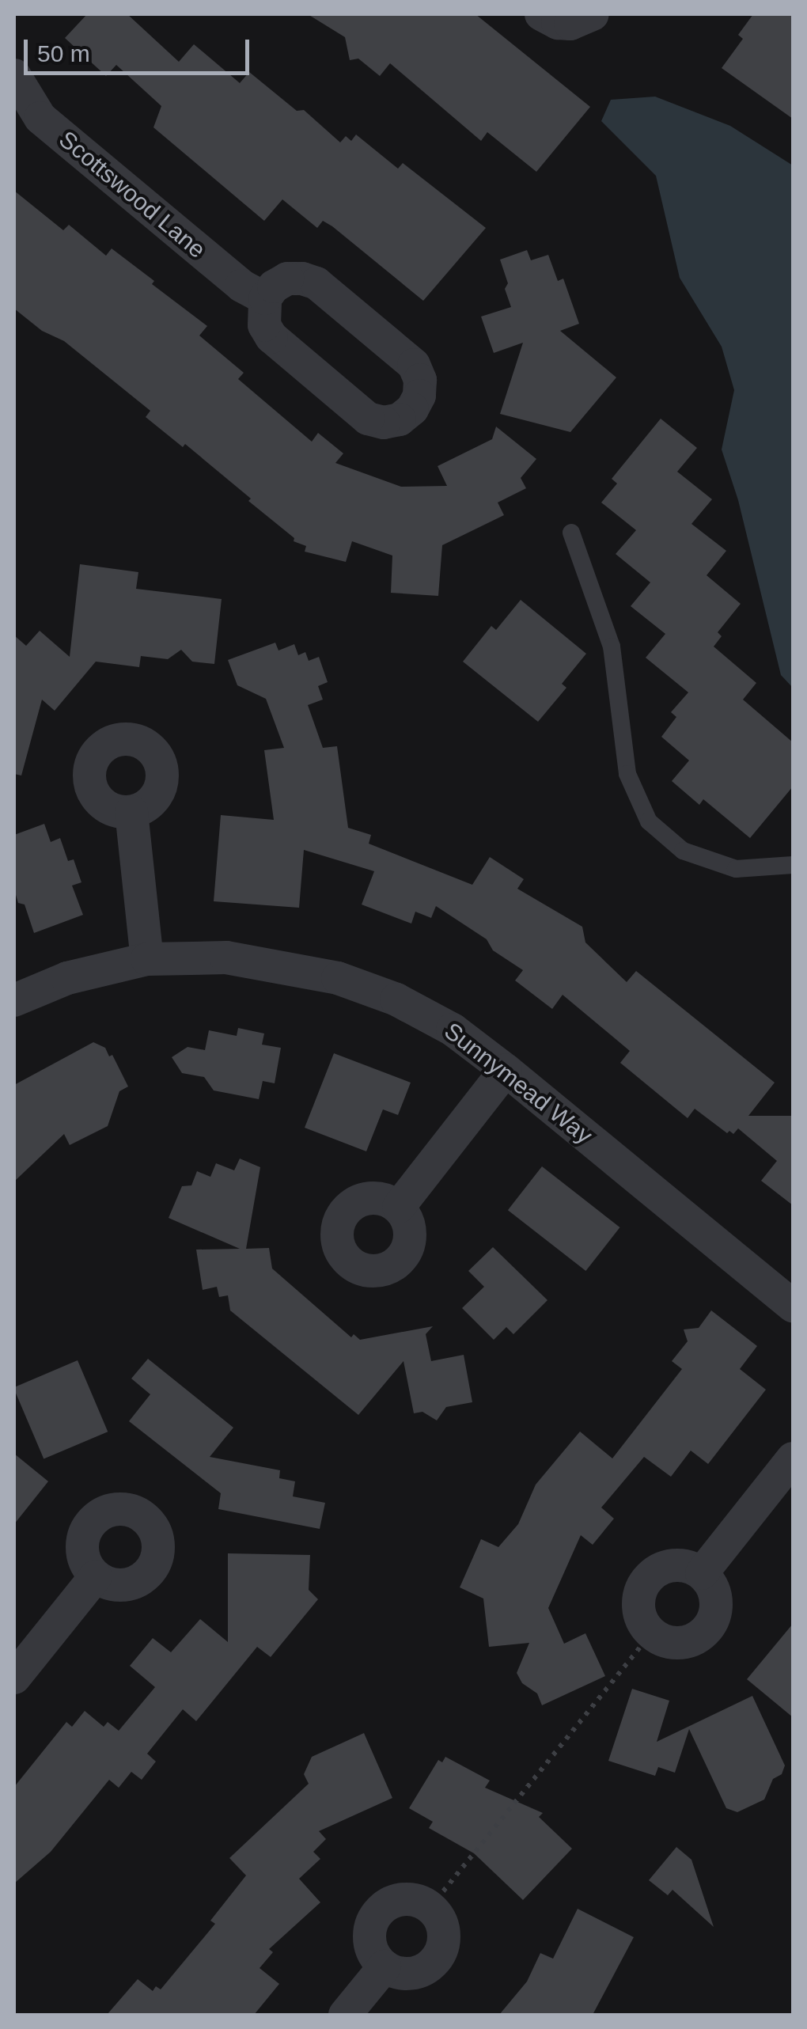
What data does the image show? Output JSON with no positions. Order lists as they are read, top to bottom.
{
  "streets": {
    "street": ["Scottswood Lane", "Sunnymead Way"]
  },
  "scale_bar": "50 m"
}
